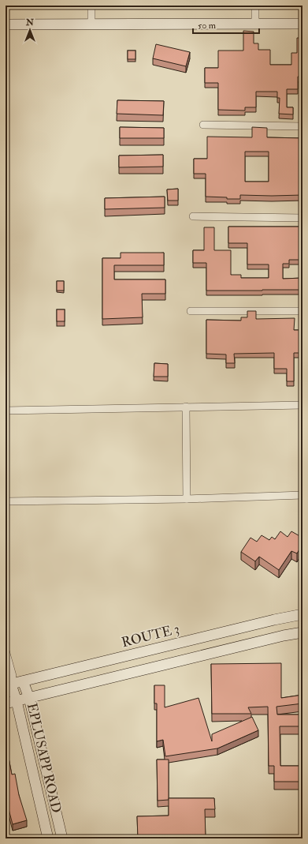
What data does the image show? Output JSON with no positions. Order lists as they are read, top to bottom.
{
  "streets": {
    "main road": ["ROUTE 3", "EPLUSAPP ROAD"]
  },
  "crossings": [
    ["ROUTE 3", "EPLUSAPP ROAD"]
  ],
  "scale_bar": "50 m",
  "north": "top"
}
